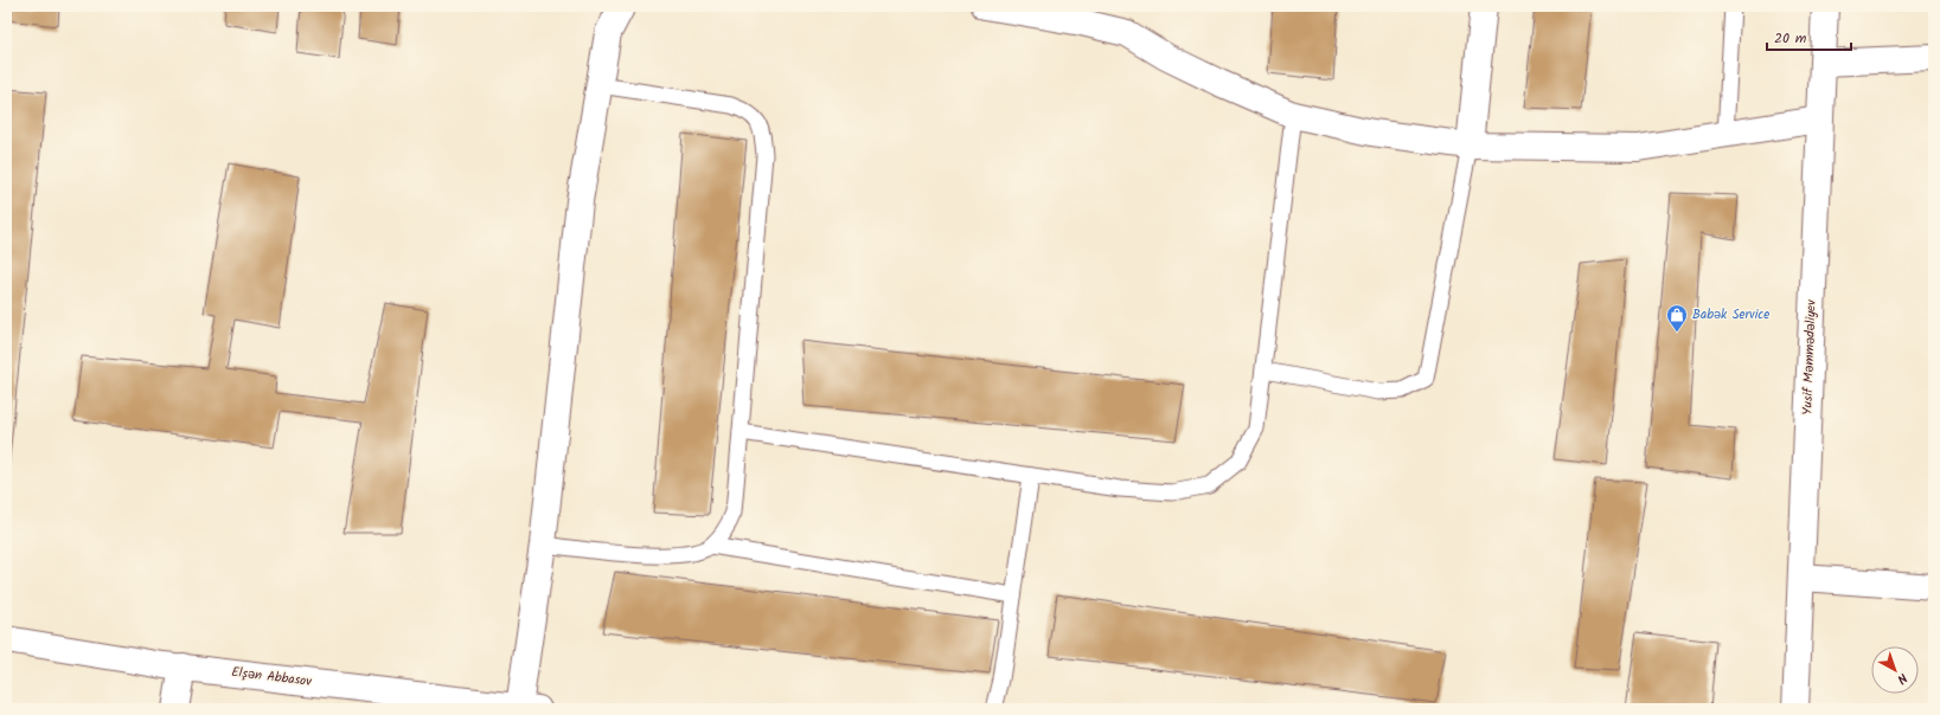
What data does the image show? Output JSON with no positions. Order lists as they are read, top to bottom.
{
  "streets": {
    "street": ["Yusif Məmmədəliyev", "Elşən Abbasov"]
  },
  "places": {
    "shop": ["Babək Service"]
  },
  "scale_bar": "20 m",
  "north": "bottom right"
}
